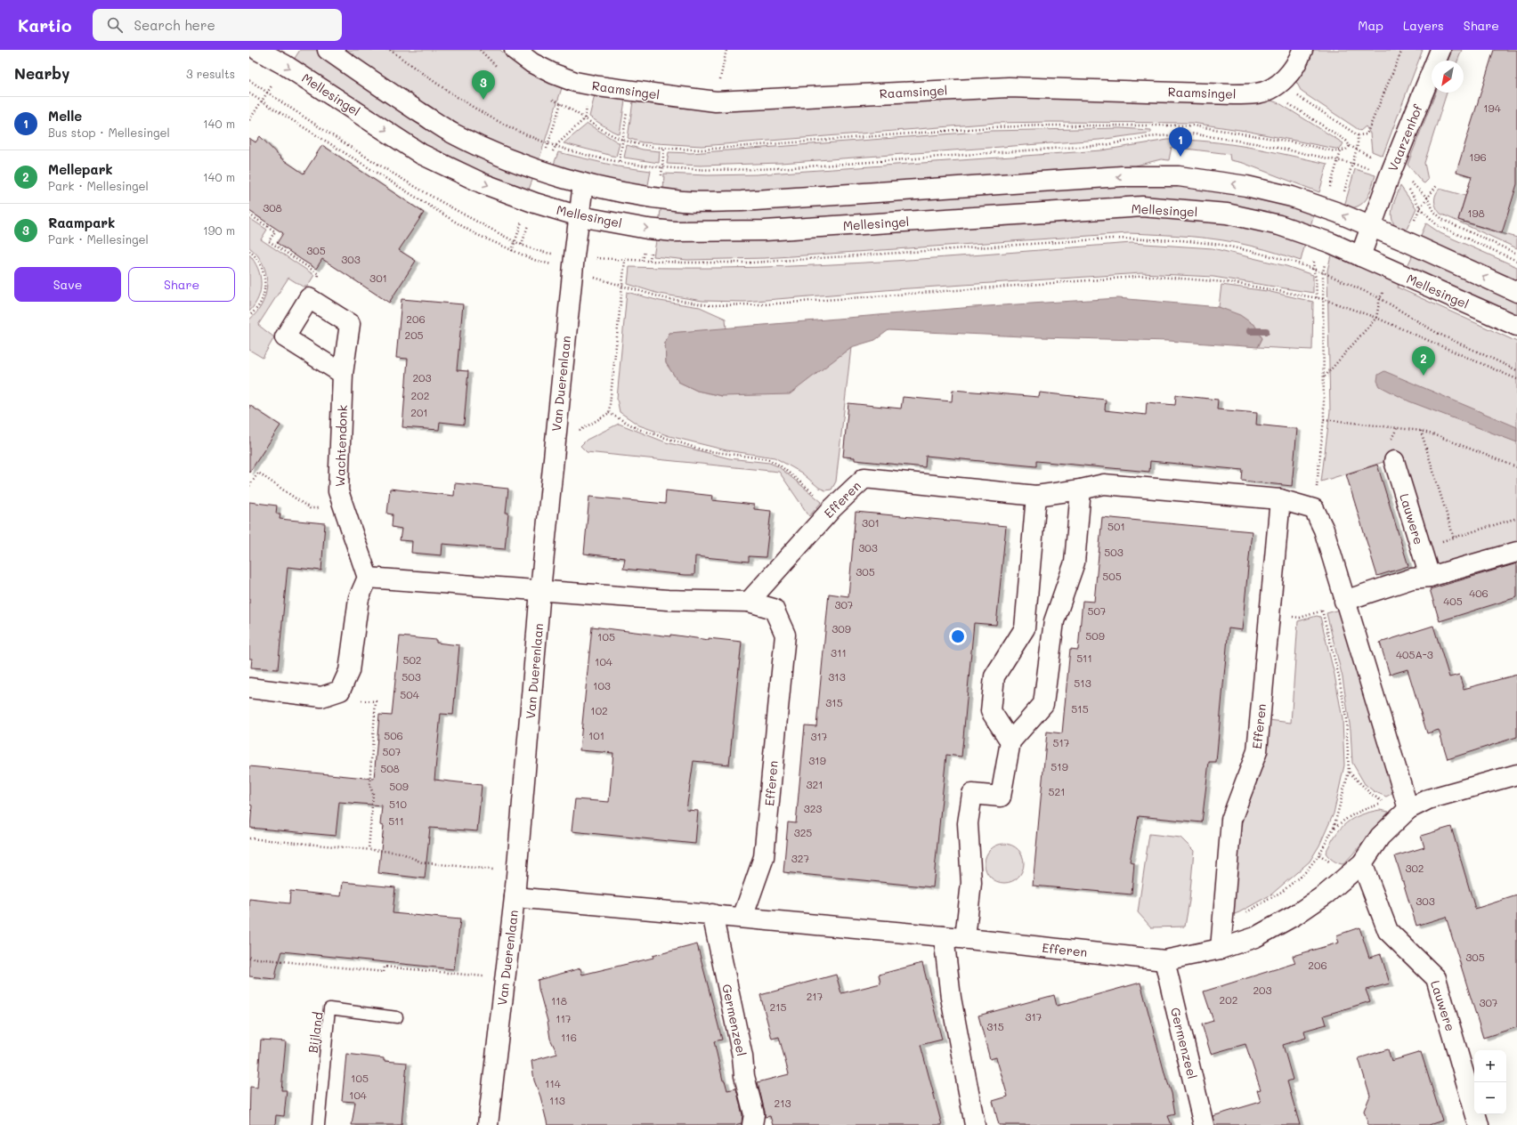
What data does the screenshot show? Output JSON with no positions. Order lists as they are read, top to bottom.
{
  "streets": {
    "street": [
      "Raamsingel",
      "Mellesingel",
      "Vaarzenhof",
      "Van Duerenlaan",
      "Wachtendonk",
      "Efferen",
      "Lauwere",
      "Germenzeel"
    ],
    "lane": ["Bijland"]
  },
  "crossings": [
    ["Mellesingel", "Vaarzenhof"],
    ["Mellesingel", "Van Duerenlaan"],
    ["Van Duerenlaan", "Efferen"],
    ["Efferen", "Germenzeel"]
  ],
  "house_numbers": [
    "194",
    "196",
    "308",
    "198",
    "305",
    "303",
    "301",
    "206",
    "205",
    "203",
    "202",
    "201",
    "301",
    "501",
    "303",
    "503",
    "305",
    "505",
    "406",
    "405",
    "307",
    "507",
    "309",
    "509",
    "105",
    "311",
    "405A-3",
    "511",
    "502",
    "104",
    "503",
    "313",
    "513",
    "103",
    "504",
    "315",
    "515",
    "102",
    "506",
    "101",
    "317",
    "517",
    "507",
    "319",
    "519",
    "508",
    "321",
    "509",
    "521",
    "510",
    "323",
    "511",
    "325",
    "327",
    "302",
    "303",
    "305",
    "206",
    "203",
    "217",
    "202",
    "118",
    "307",
    "215",
    "317",
    "117",
    "315",
    "116",
    "105",
    "114",
    "104",
    "113",
    "213"
  ],
  "north": "bottom left",
  "page": {
    "header": "Kartio",
    "search": "Search here",
    "nav": ["Map", "Layers", "Share"],
    "heading": ["Nearby", "3 results"],
    "pins": ["3", "1", "2"],
    "list": [
      {
        "mark": "1",
        "name": "Melle",
        "note": "Bus stop · Mellesingel",
        "value": "140 m"
      },
      {
        "mark": "2",
        "name": "Mellepark",
        "note": "Park · Mellesingel",
        "value": "140 m"
      },
      {
        "mark": "3",
        "name": "Raampark",
        "note": "Park · Mellesingel",
        "value": "190 m"
      }
    ],
    "buttons": ["Save", "Share"],
    "map_buttons": ["+", "−"]
  }
}
